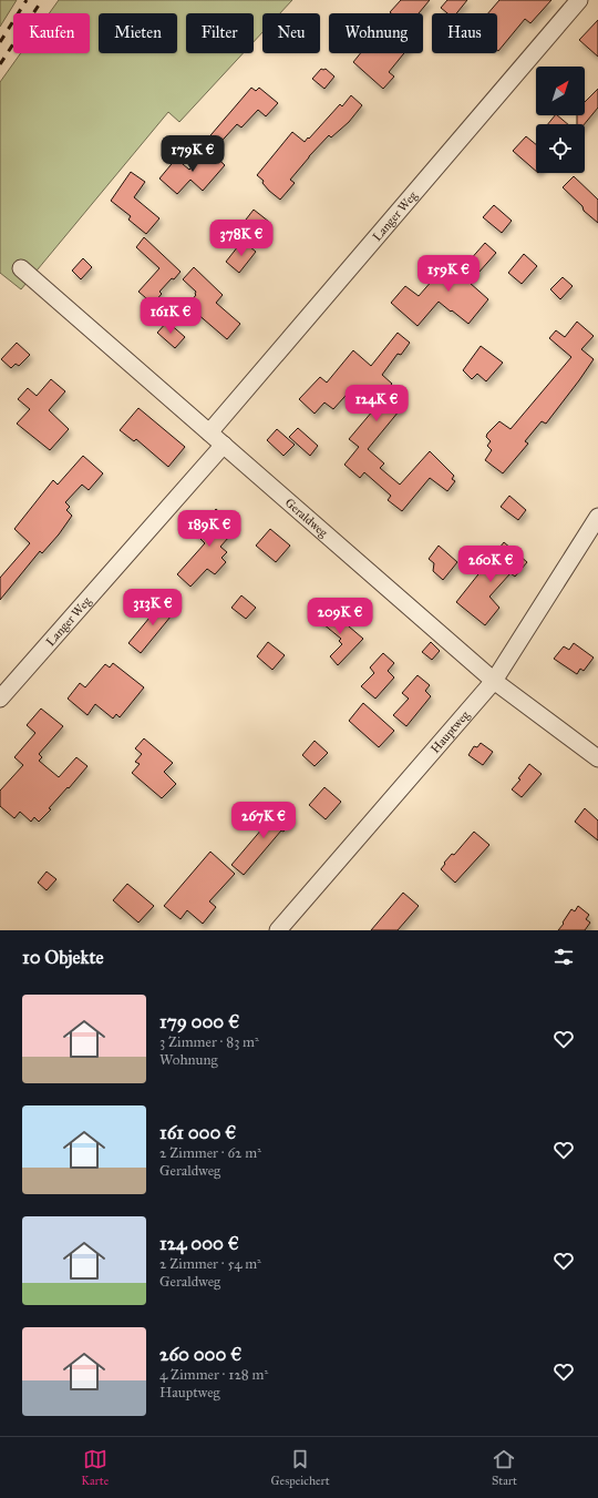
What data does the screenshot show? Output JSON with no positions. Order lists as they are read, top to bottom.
{
  "streets": {
    "street": ["Langer Weg", "Geraldweg", "Hauptweg"]
  },
  "crossings": [
    ["Langer Weg", "Geraldweg"],
    ["Geraldweg", "Hauptweg"]
  ],
  "north": "top right",
  "page": {
    "chip": [
      "Kaufen",
      "Mieten",
      "Filter",
      "Neu",
      "Wohnung",
      "Haus"
    ],
    "price": [
      "179K €",
      "378K €",
      "159K €",
      "161K €",
      "124K €",
      "189K €",
      "260K €",
      "313K €",
      "209K €",
      "267K €"
    ],
    "heading": "10 Objekte",
    "list": [
      {
        "name": "179 000 €",
        "note": "3 Zimmer · 83 m² · Wohnung"
      },
      {
        "name": "161 000 €",
        "note": "2 Zimmer · 62 m² · Geraldweg"
      },
      {
        "name": "124 000 €",
        "note": "2 Zimmer · 54 m² · Geraldweg"
      },
      {
        "name": "260 000 €",
        "note": "4 Zimmer · 128 m² · Hauptweg"
      }
    ],
    "tabs": ["Karte", "Gespeichert", "Start"]
  }
}
